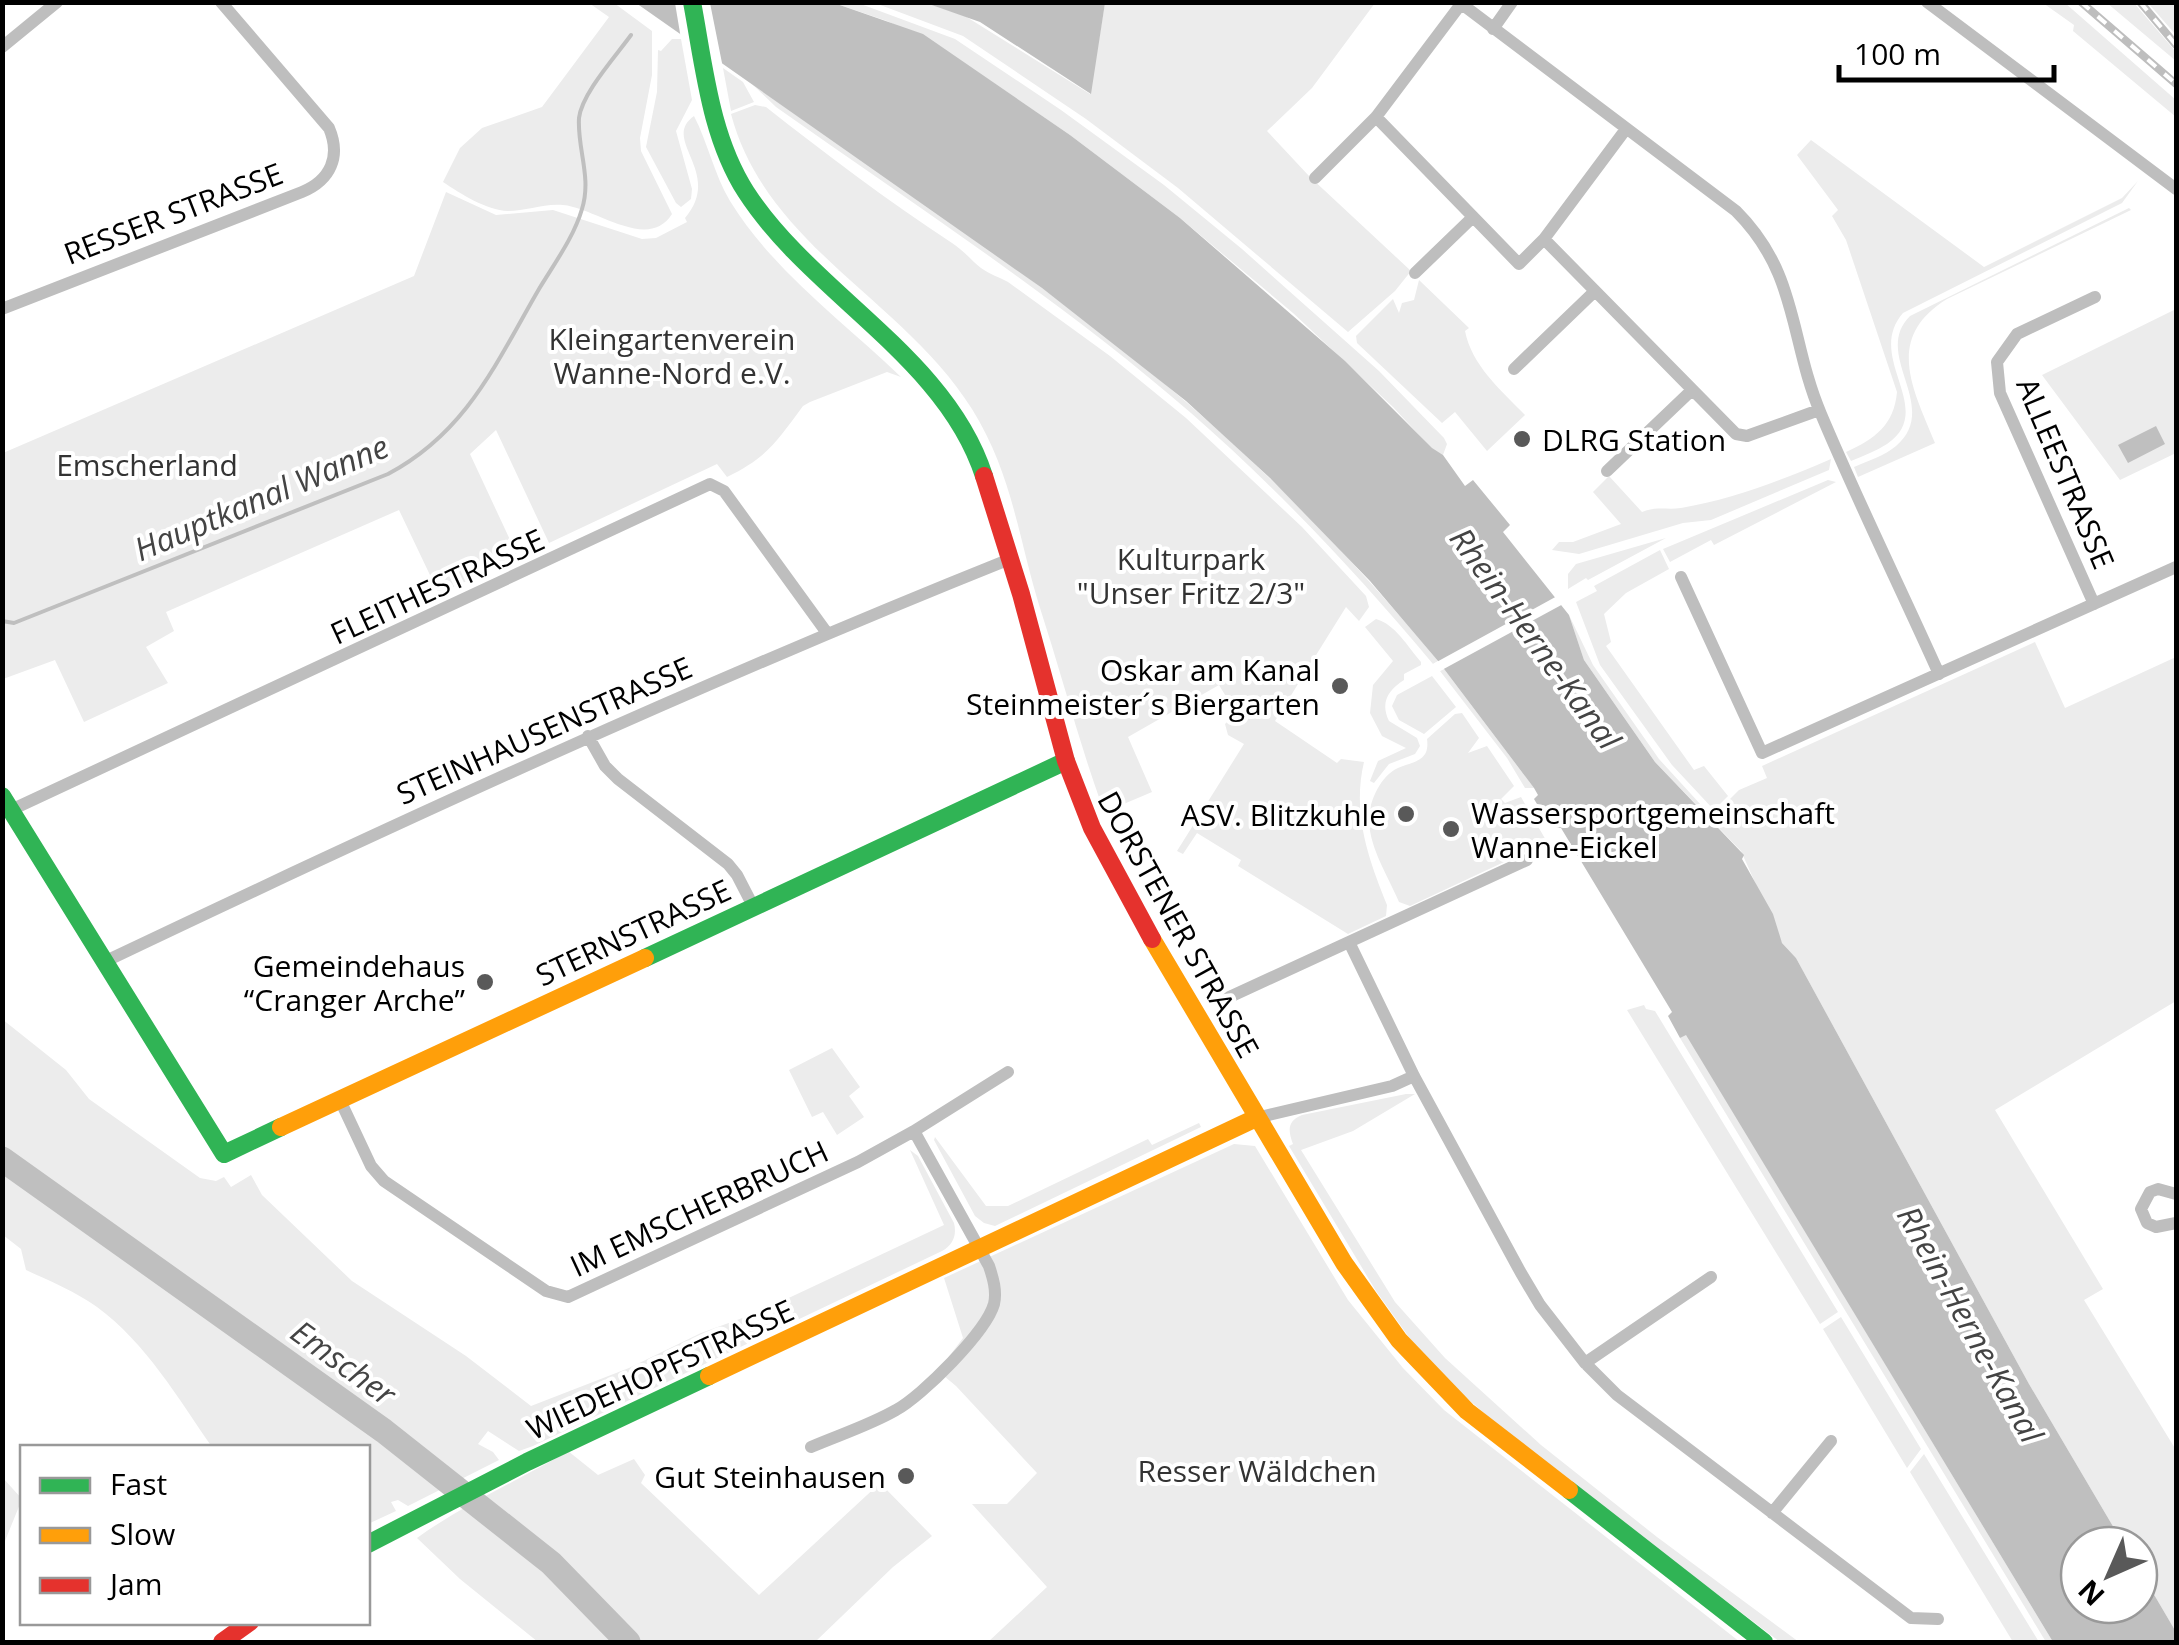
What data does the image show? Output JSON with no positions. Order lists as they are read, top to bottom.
{
  "streets": {
    "main road": ["DORSTENER STRASSE", "STERNSTRASSE", "WIEDEHOPFSTRASSE"],
    "street": [
      "RESSER STRASSE",
      "ALLEESTRASSE",
      "FLEITHESTRASSE",
      "STEINHAUSENSTRASSE",
      "IM EMSCHERBRUCH"
    ]
  },
  "crossings": [
    ["FLEITHESTRASSE", "STEINHAUSENSTRASSE"],
    ["STEINHAUSENSTRASSE", "DORSTENER STRASSE"],
    ["STEINHAUSENSTRASSE", "STERNSTRASSE"],
    ["DORSTENER STRASSE", "STERNSTRASSE"],
    ["DORSTENER STRASSE", "WIEDEHOPFSTRASSE"],
    ["STERNSTRASSE", "IM EMSCHERBRUCH"]
  ],
  "water": ["Hauptkanal Wanne", "Rhein-Herne-Kanal", "Emscher"],
  "parks": [
    "Kleingartenverein Wanne-Nord e.V.",
    "Emscherland",
    "Kulturpark \"Unser Fritz 2/3\"",
    "Resser Wäldchen"
  ],
  "places": [
    "DLRG Station",
    "Oskar am Kanal Steinmeister´s Biergarten",
    "ASV. Blitzkuhle",
    "Wassersportgemeinschaft Wanne-Eickel",
    "Gemeindehaus “Cranger Arche”",
    "Gut Steinhausen"
  ],
  "legend": ["Fast", "Slow", "Jam"],
  "scale_bar": "100 m",
  "north": "bottom left"
}
